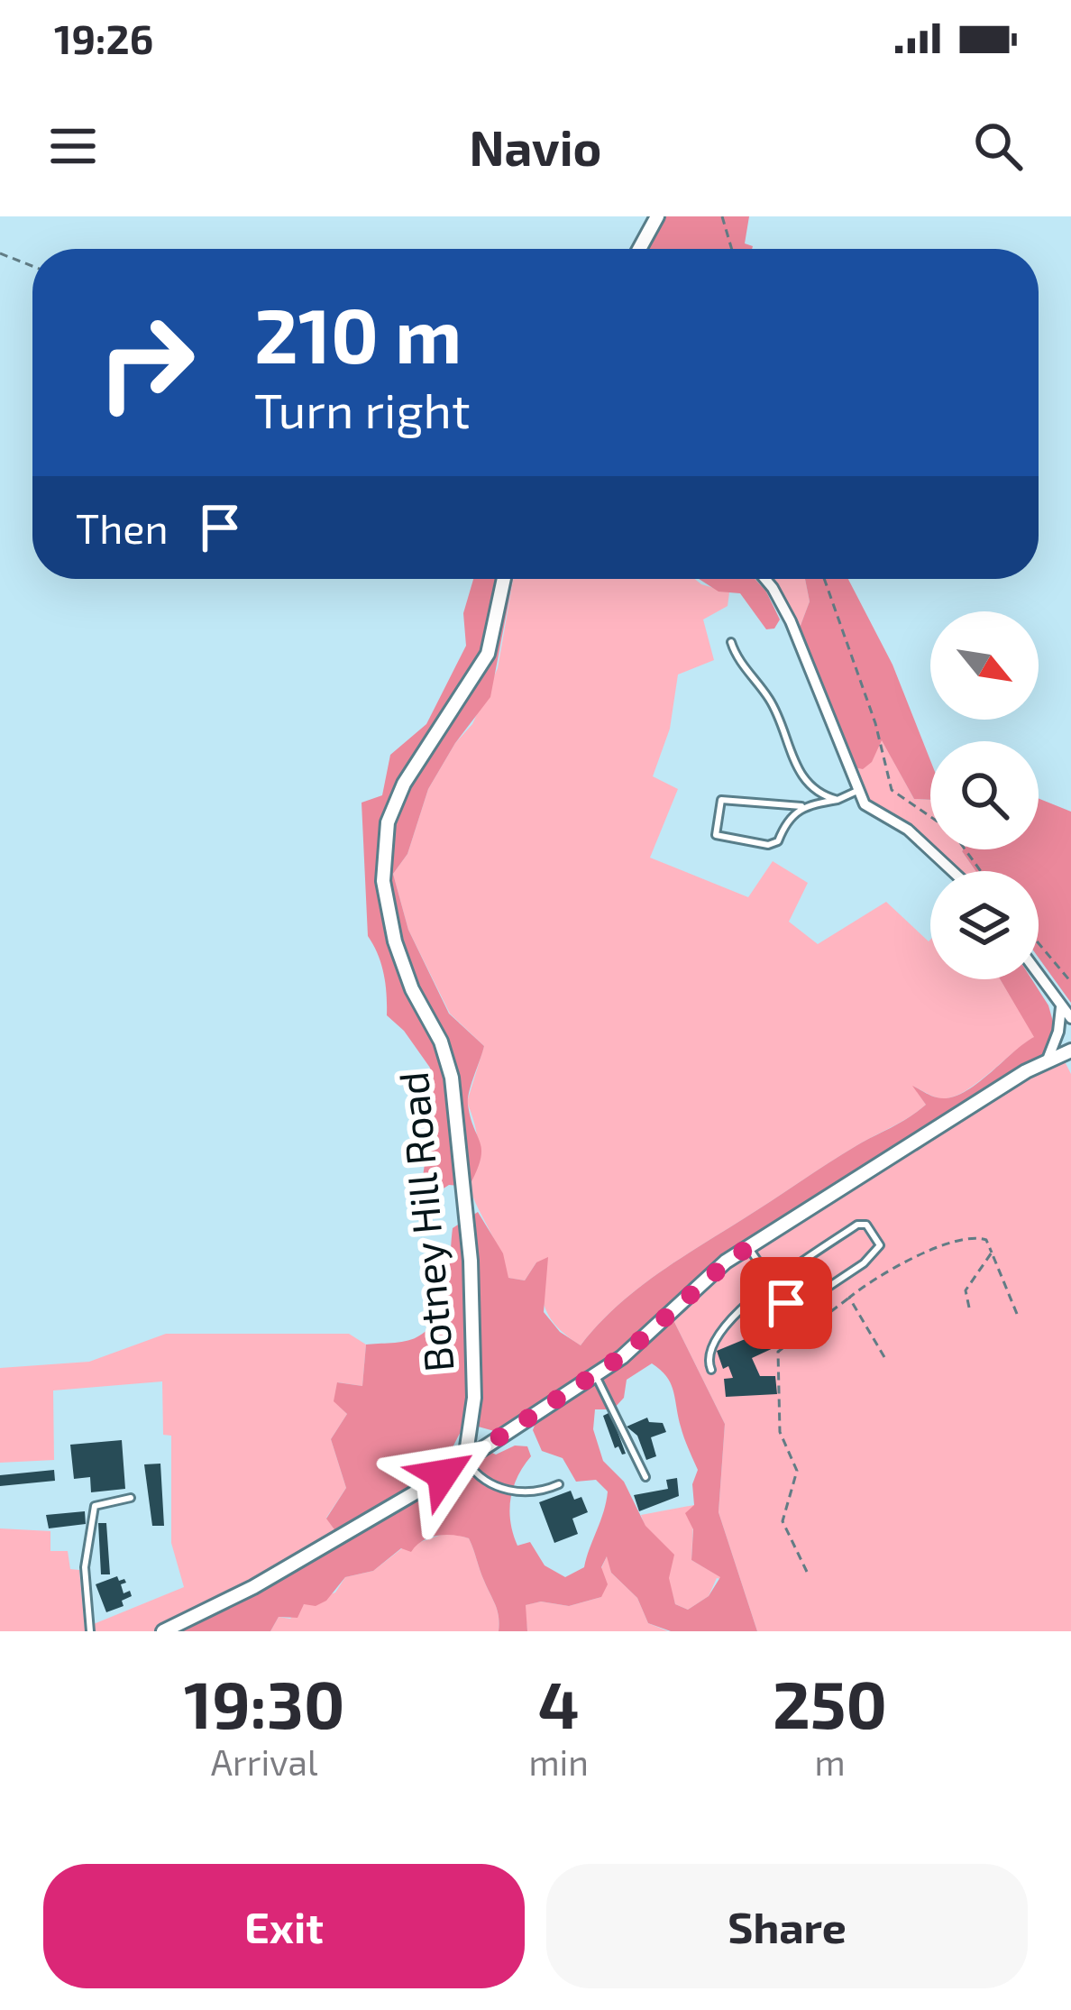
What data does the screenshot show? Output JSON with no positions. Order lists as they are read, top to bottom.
{
  "streets": {
    "street": ["Botney Hill Road"]
  },
  "north": "bottom right",
  "page": {
    "status": "19:26",
    "header": "Navio",
    "turn": ["210 m", "Turn right"],
    "then": "Then",
    "eta": [
      "19:30",
      "Arrival",
      "4",
      "min",
      "250",
      "m"
    ],
    "buttons": ["Exit", "Share"]
  }
}
